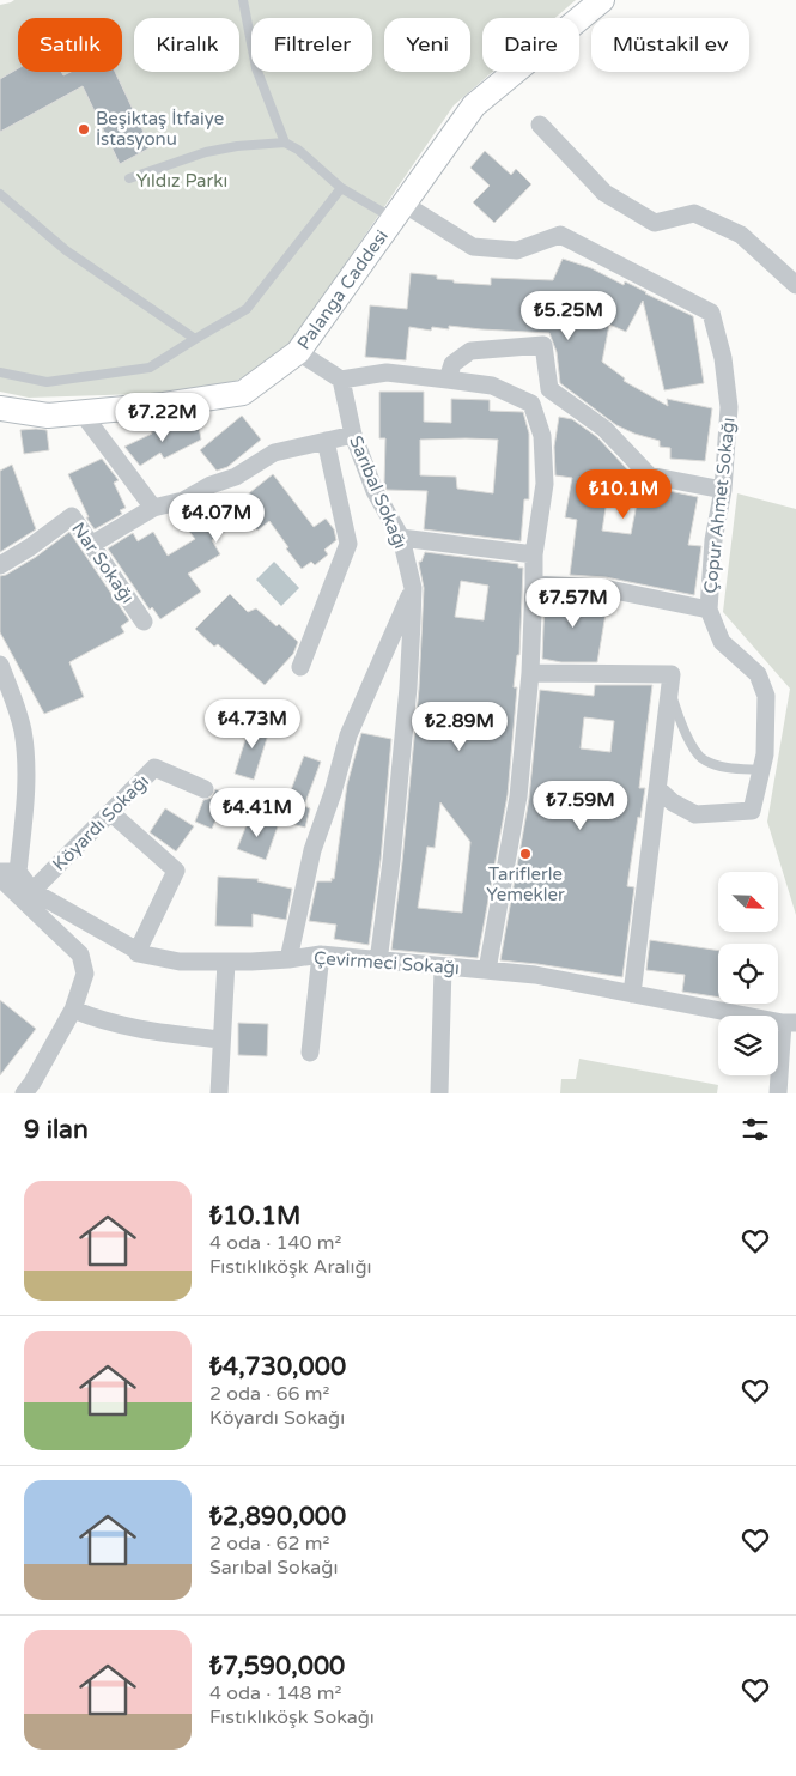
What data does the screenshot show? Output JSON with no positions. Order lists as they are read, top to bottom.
{
  "streets": {
    "main road": ["Palanga Caddesi"],
    "street": [
      "Sarıbal Sokağı",
      "Çopur Ahmet Sokağı",
      "Nar Sokağı",
      "Köyardı Sokağı",
      "Çevirmeci Sokağı"
    ]
  },
  "crossings": [
    ["Palanga Caddesi", "Çopur Ahmet Sokağı"],
    ["Sarıbal Sokağı", "Çevirmeci Sokağı"],
    ["Köyardı Sokağı", "Çevirmeci Sokağı"]
  ],
  "parks": ["Yıldız Parkı"],
  "places": ["Beşiktaş İtfaiye İstasyonu", "Tariflerle Yemekler"],
  "north": "bottom right",
  "page": {
    "chip": [
      "Satılık",
      "Kiralık",
      "Filtreler",
      "Yeni",
      "Daire",
      "Müstakil ev"
    ],
    "price": [
      "₺5.25M",
      "₺7.22M",
      "₺10.1M",
      "₺4.07M",
      "₺7.57M",
      "₺4.73M",
      "₺2.89M",
      "₺7.59M",
      "₺4.41M"
    ],
    "heading": "9 ilan",
    "list": [
      {
        "name": "₺10.1M",
        "note": "4 oda · 140 m² · Fıstıklıköşk Aralığı"
      },
      {
        "name": "₺4,730,000",
        "note": "2 oda · 66 m² · Köyardı Sokağı"
      },
      {
        "name": "₺2,890,000",
        "note": "2 oda · 62 m² · Sarıbal Sokağı"
      },
      {
        "name": "₺7,590,000",
        "note": "4 oda · 148 m² · Fıstıklıköşk Sokağı"
      }
    ]
  }
}
